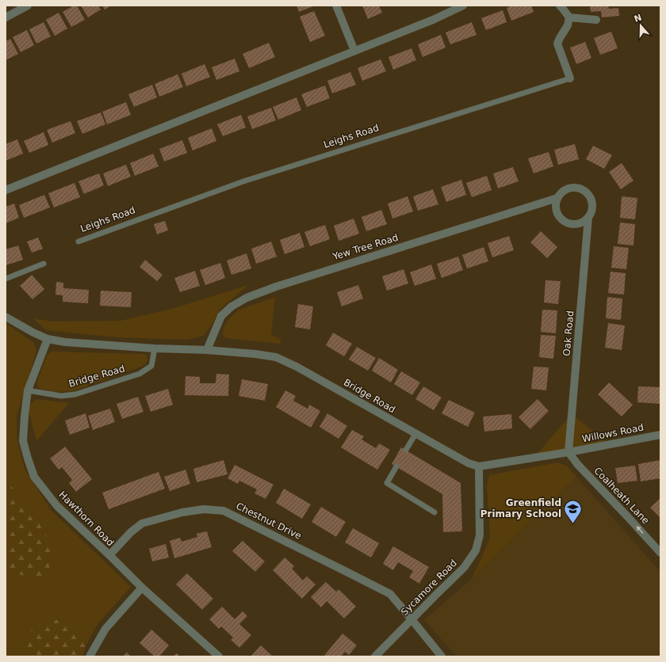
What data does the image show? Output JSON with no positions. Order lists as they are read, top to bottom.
{
  "streets": {
    "street": [
      "Leighs Road",
      "Yew Tree Road",
      "Oak Road",
      "Bridge Road",
      "Willows Road",
      "Coalheath Lane",
      "Hawthorn Road",
      "Chestnut Drive",
      "Sycamore Road"
    ]
  },
  "crossings": [
    ["Yew Tree Road", "Oak Road"],
    ["Yew Tree Road", "Bridge Road"],
    ["Oak Road", "Bridge Road"],
    ["Oak Road", "Willows Road"],
    ["Oak Road", "Coalheath Lane"],
    ["Bridge Road", "Willows Road"],
    ["Bridge Road", "Coalheath Lane"],
    ["Bridge Road", "Hawthorn Road"],
    ["Bridge Road", "Sycamore Road"],
    ["Willows Road", "Coalheath Lane"],
    ["Hawthorn Road", "Chestnut Drive"],
    ["Chestnut Drive", "Sycamore Road"]
  ],
  "one_way": ["Coalheath Lane"],
  "places": {
    "school or university": ["Greenfield Primary School"]
  },
  "north": "top"
}
